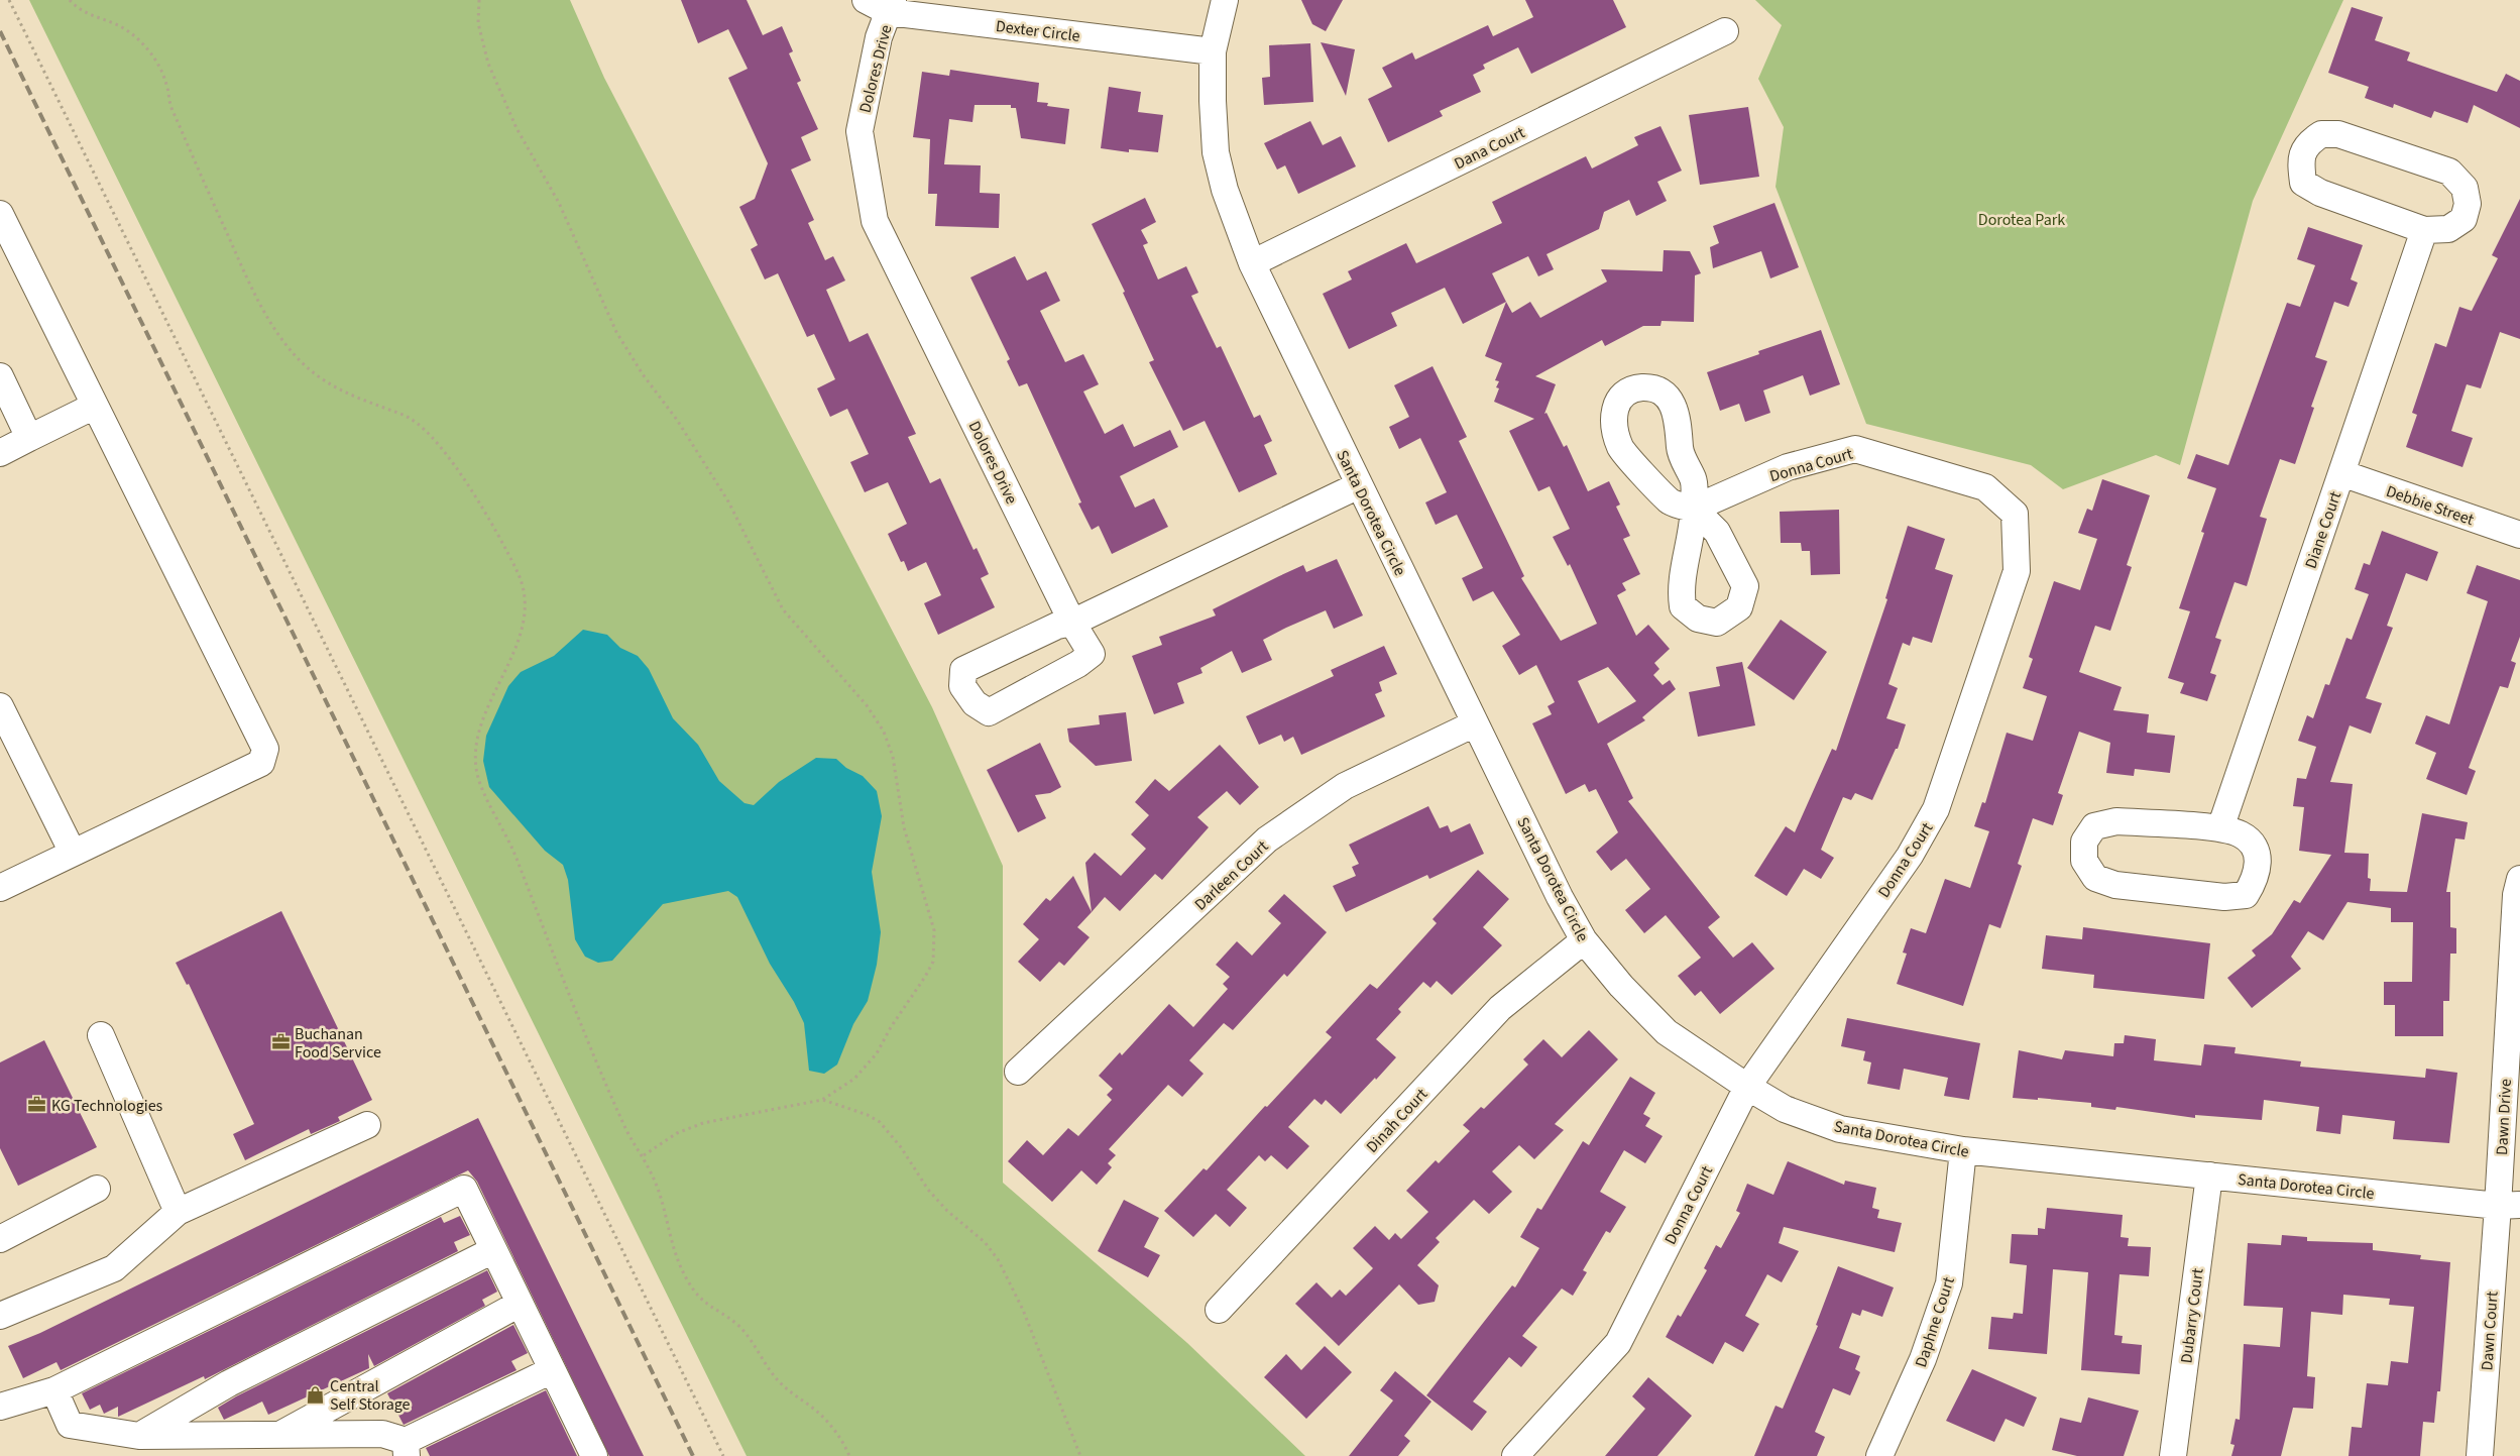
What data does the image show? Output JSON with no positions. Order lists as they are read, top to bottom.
{
  "streets": {
    "street": [
      "Dexter Circle",
      "Dolores Drive",
      "Dana Court",
      "Donna Court",
      "Debbie Street",
      "Santa Dorotea Circle",
      "Diane Court",
      "Darleen Court",
      "Dawn Drive",
      "Dinah Court",
      "Dubarry Court",
      "Daphne Court",
      "Dawn Court"
    ]
  },
  "crossings": [
    ["Dexter Circle", "Dolores Drive"],
    ["Dexter Circle", "Santa Dorotea Circle"],
    ["Dolores Drive", "Santa Dorotea Circle"],
    ["Dana Court", "Santa Dorotea Circle"],
    ["Donna Court", "Santa Dorotea Circle"],
    ["Debbie Street", "Diane Court"],
    ["Santa Dorotea Circle", "Darleen Court"],
    ["Santa Dorotea Circle", "Dawn Drive"],
    ["Santa Dorotea Circle", "Dinah Court"],
    ["Santa Dorotea Circle", "Dubarry Court"],
    ["Santa Dorotea Circle", "Daphne Court"],
    ["Santa Dorotea Circle", "Dawn Court"],
    ["Dawn Drive", "Dawn Court"]
  ],
  "parks": ["Dorotea Park"],
  "places": {
    "office": ["Buchanan Food Service", "KG Technologies"],
    "shop": ["Central Self Storage"]
  }
}
